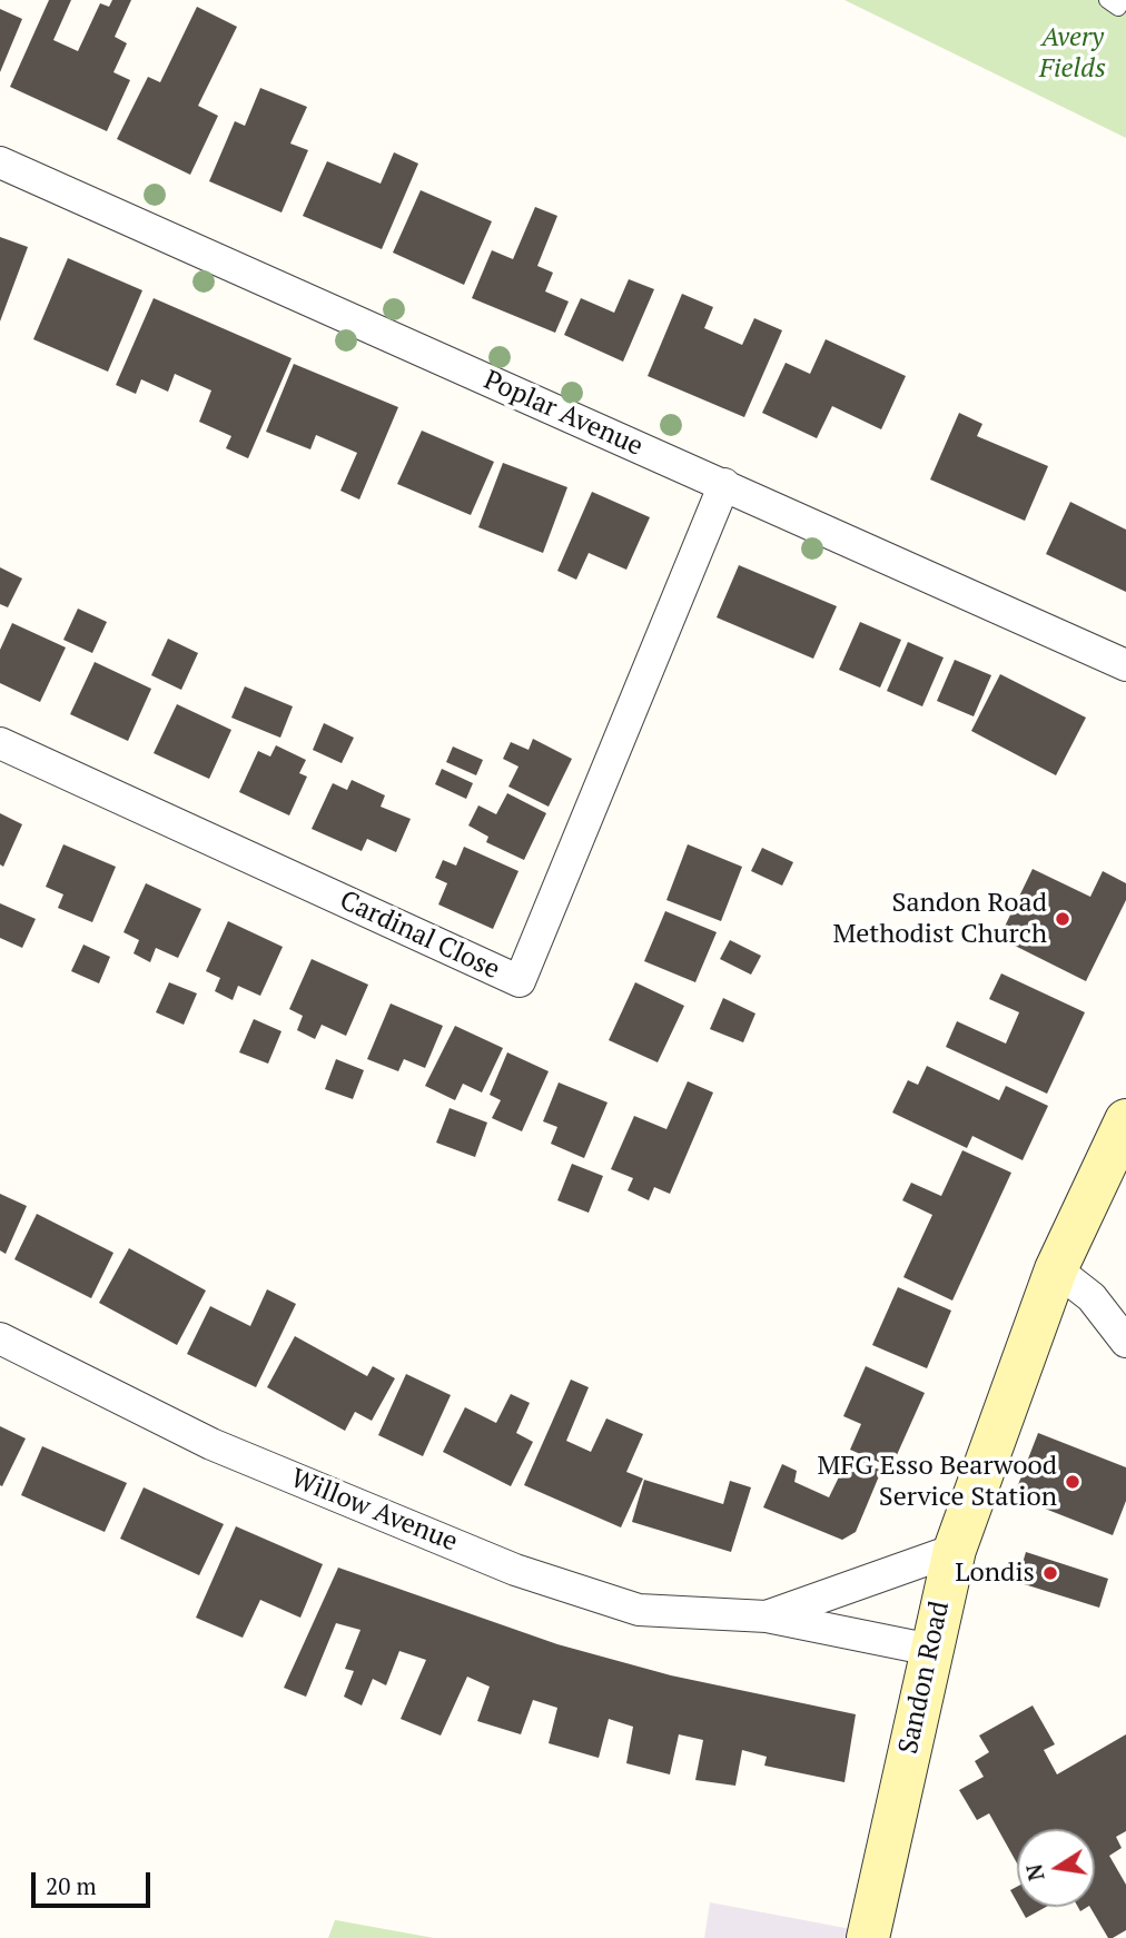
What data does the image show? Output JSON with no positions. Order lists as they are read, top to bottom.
{
  "streets": {
    "main road": ["Sandon Road"],
    "street": ["Poplar Avenue", "Cardinal Close", "Willow Avenue"]
  },
  "crossings": [
    ["Poplar Avenue", "Cardinal Close"],
    ["Willow Avenue", "Sandon Road"]
  ],
  "parks": ["Avery Fields"],
  "places": ["Sandon Road Methodist Church", "MFG Esso Bearwood Service Station", "Londis"],
  "scale_bar": "20 m",
  "north": "left"
}
